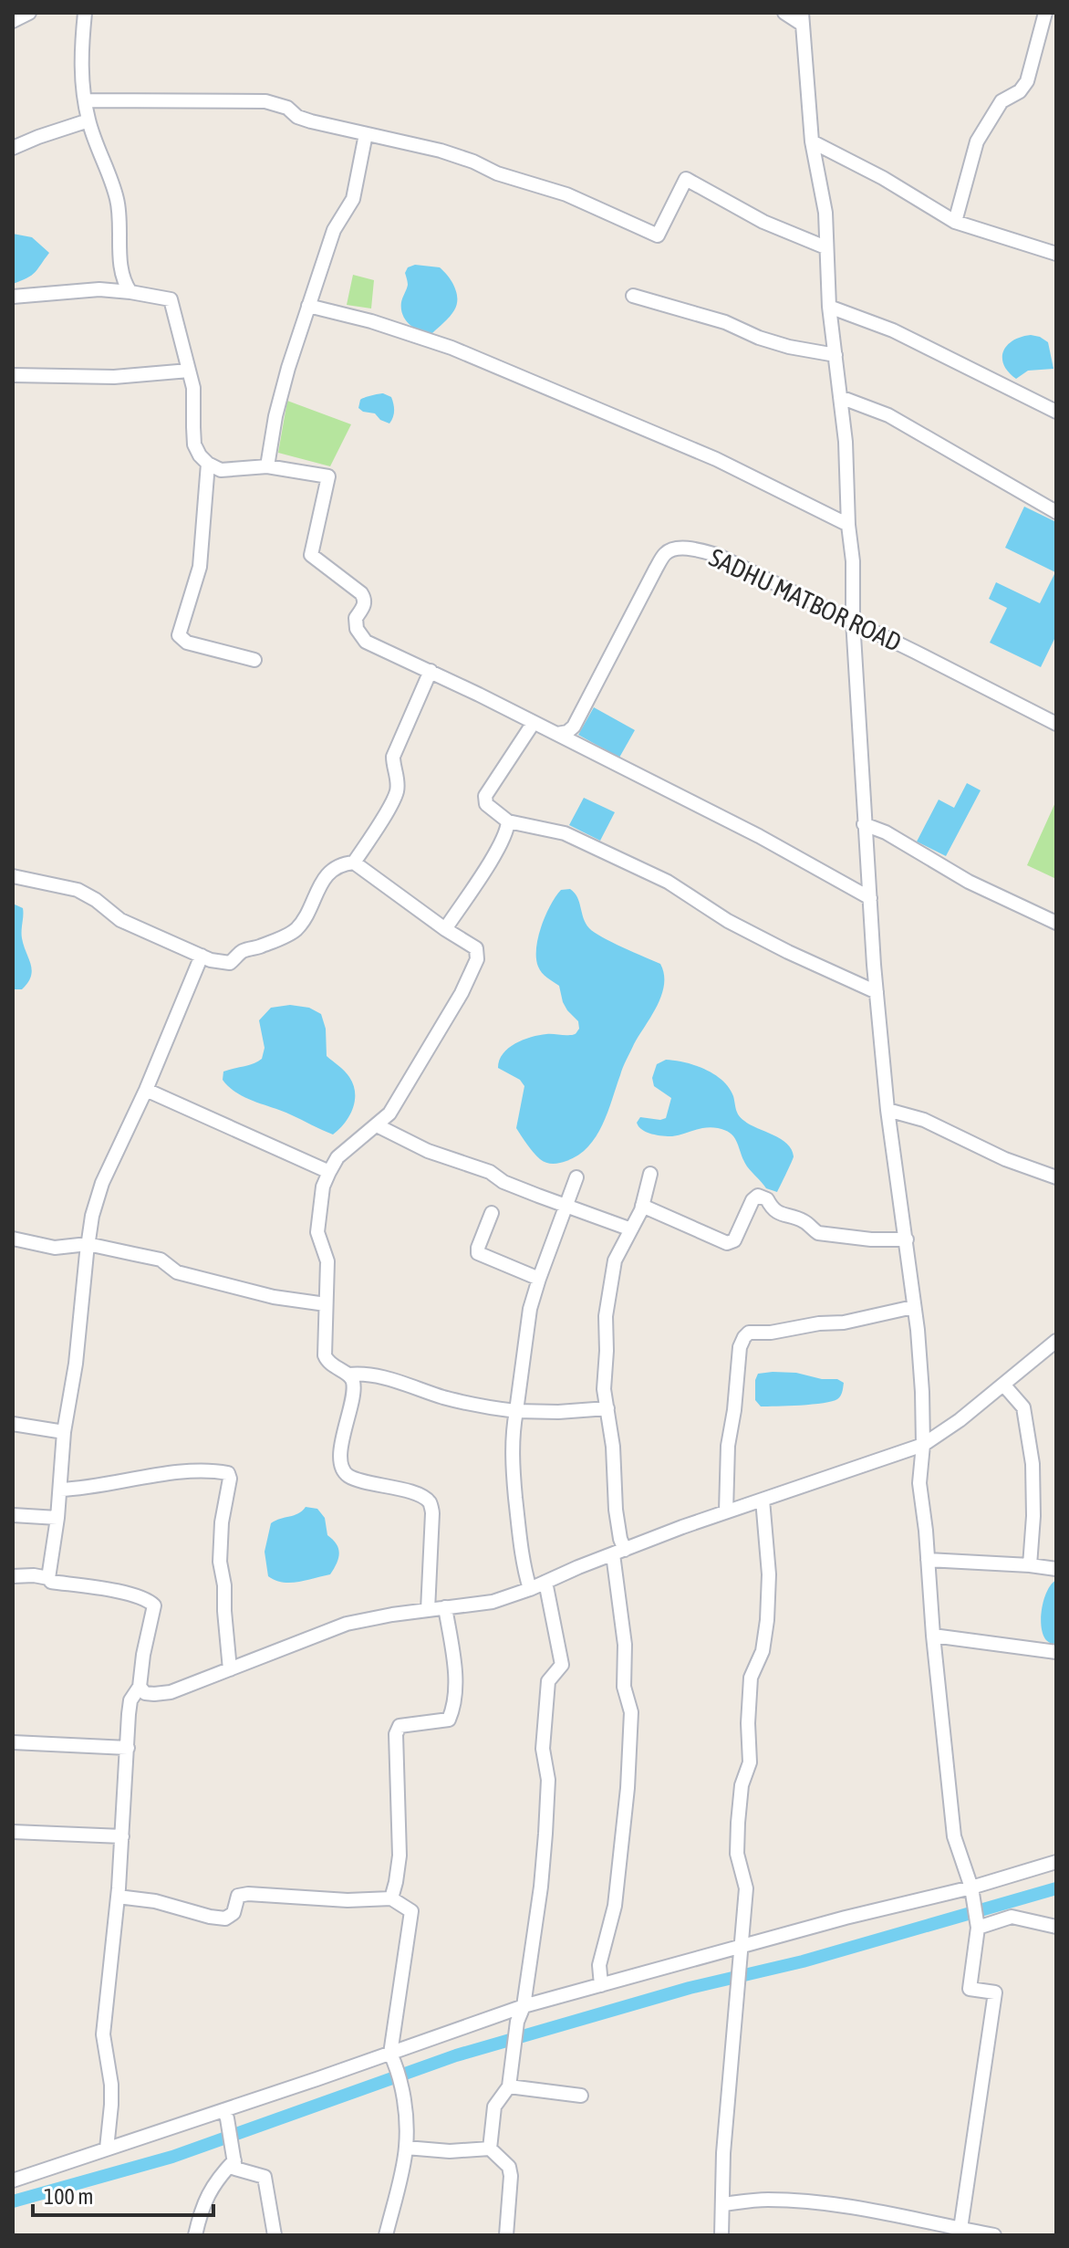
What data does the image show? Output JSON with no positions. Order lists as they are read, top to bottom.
{
  "streets": {
    "street": ["SADHU MATBOR ROAD"]
  },
  "scale_bar": "100 m"
}
